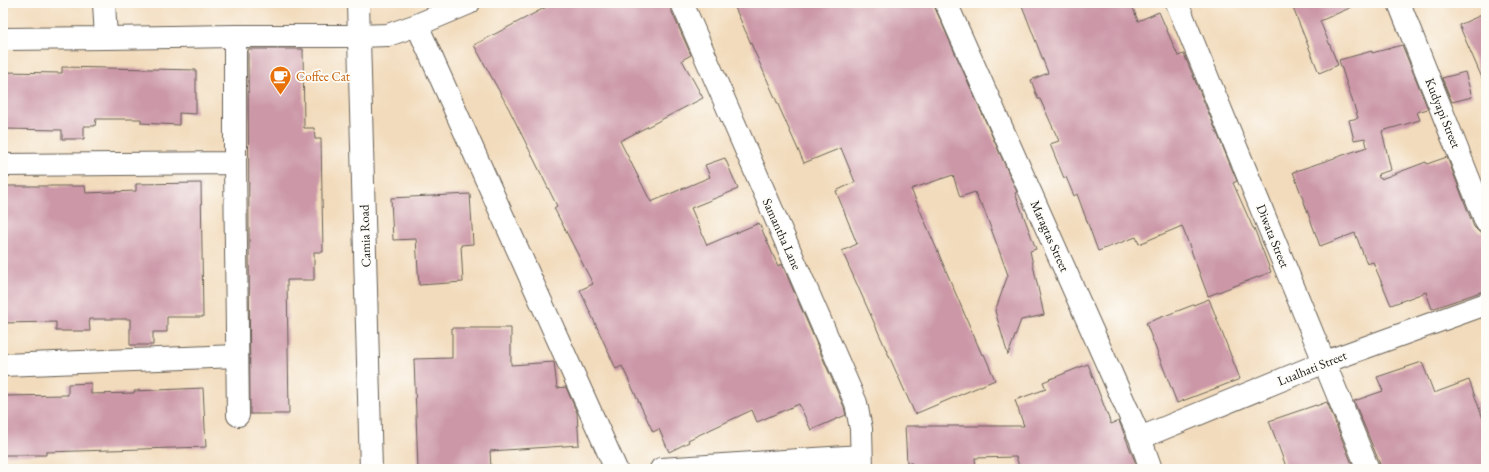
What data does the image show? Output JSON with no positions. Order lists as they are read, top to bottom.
{
  "streets": {
    "street": [
      "Kudyapi Street",
      "Samantha Lane",
      "Camia Road",
      "Maragtas Street",
      "Diwata Street",
      "Lualhati Street"
    ]
  },
  "crossings": [
    ["Maragtas Street", "Lualhati Street"],
    ["Diwata Street", "Lualhati Street"]
  ],
  "places": {
    "cafe": ["Coffee Cat"]
  }
}
